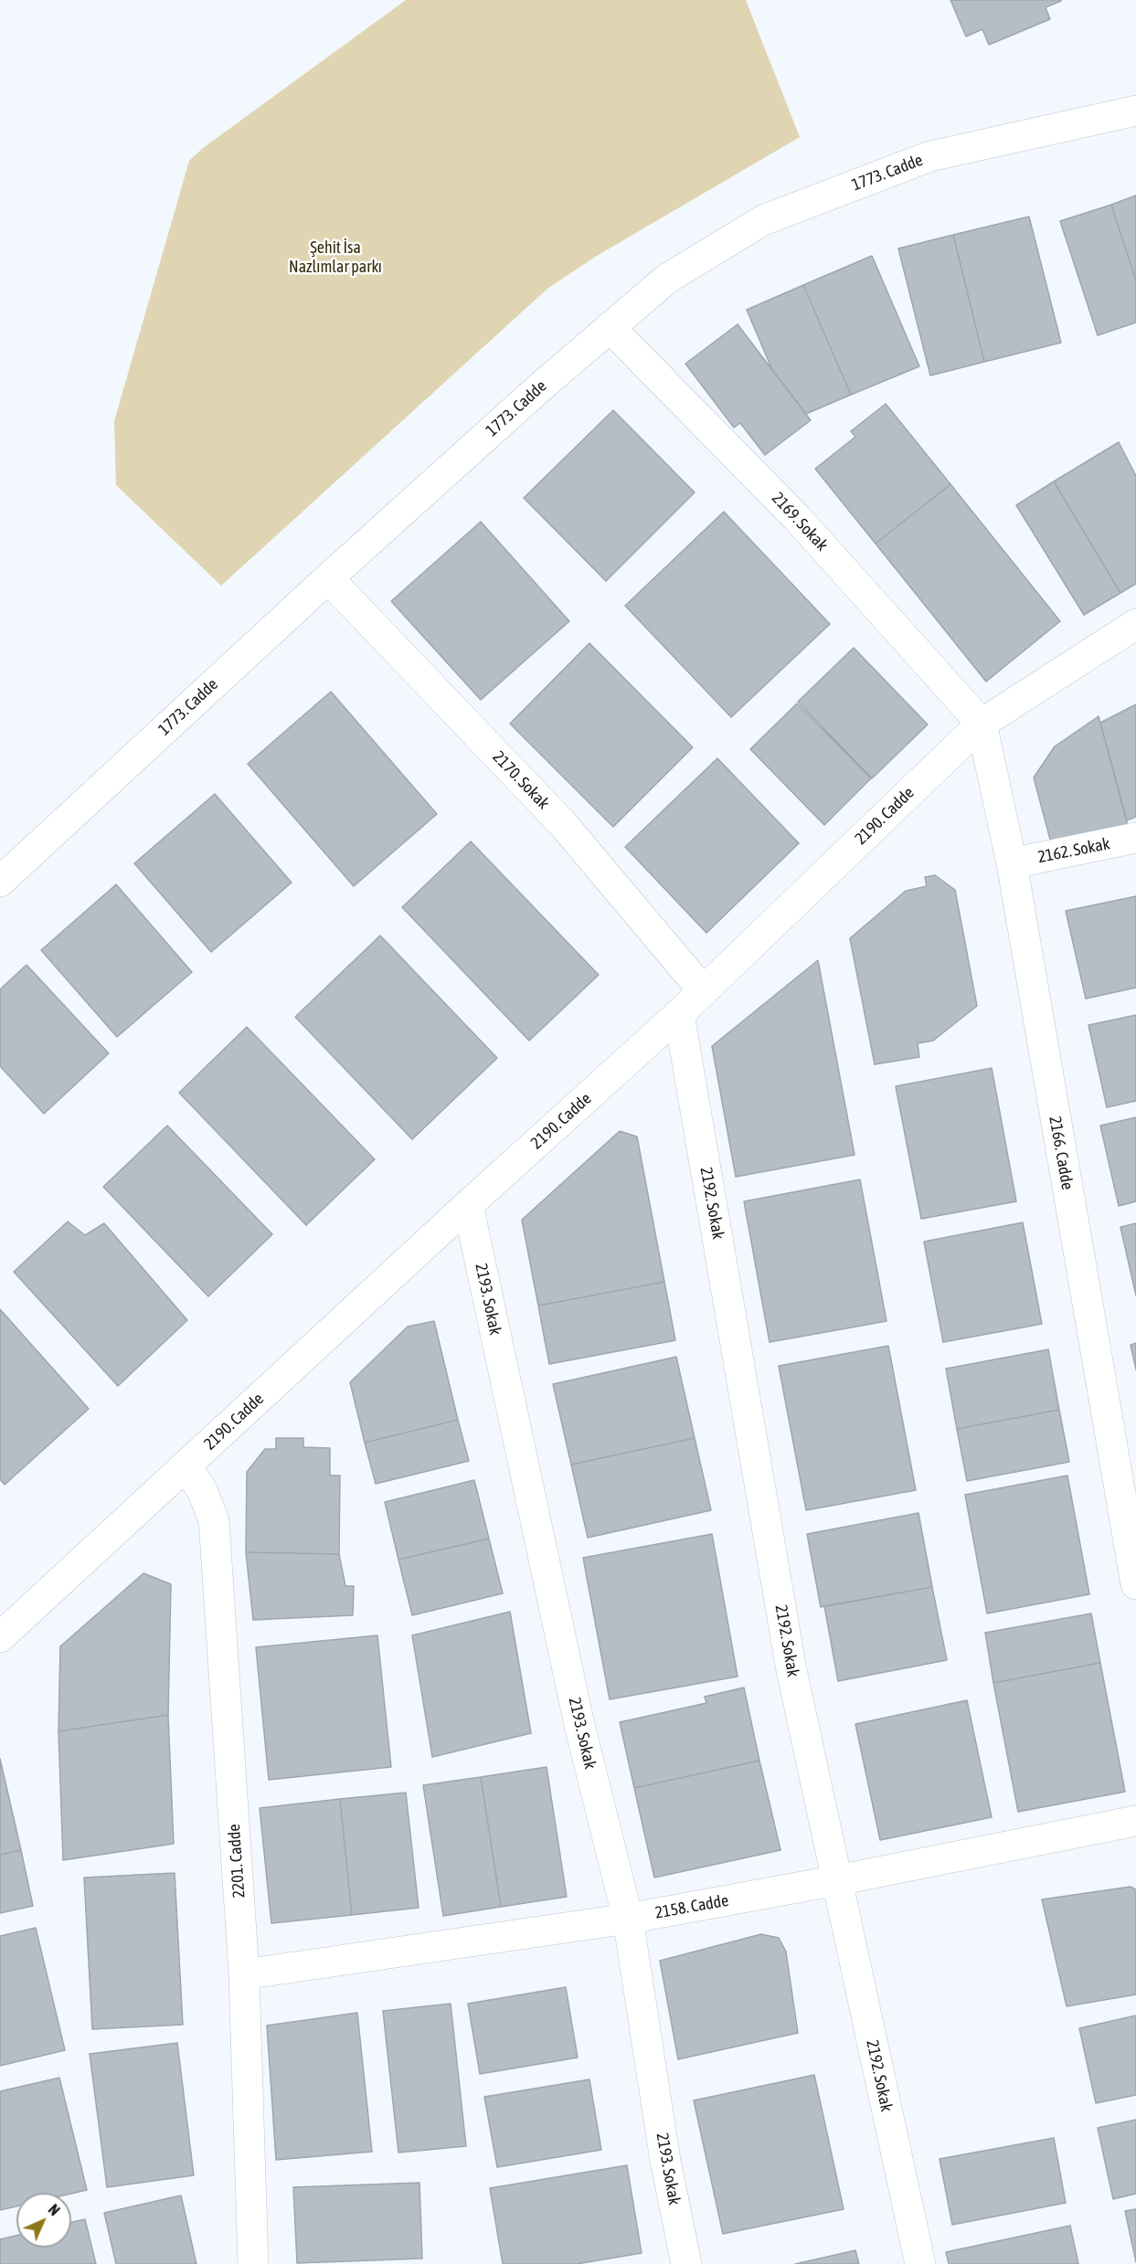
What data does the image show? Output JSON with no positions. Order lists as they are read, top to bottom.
{
  "streets": {
    "street": [
      "1773. Cadde",
      "2169. Sokak",
      "2170. Sokak",
      "2190. Cadde",
      "2162. Sokak",
      "2166. Cadde",
      "2192. Sokak",
      "2193. Sokak",
      "2201. Cadde",
      "2158. Cadde"
    ]
  },
  "crossings": [
    ["1773. Cadde", "2169. Sokak"],
    ["1773. Cadde", "2170. Sokak"],
    ["2169. Sokak", "2190. Cadde"],
    ["2169. Sokak", "2166. Cadde"],
    ["2170. Sokak", "2190. Cadde"],
    ["2190. Cadde", "2166. Cadde"],
    ["2190. Cadde", "2192. Sokak"],
    ["2190. Cadde", "2193. Sokak"],
    ["2190. Cadde", "2201. Cadde"],
    ["2162. Sokak", "2166. Cadde"],
    ["2192. Sokak", "2158. Cadde"],
    ["2193. Sokak", "2158. Cadde"],
    ["2201. Cadde", "2158. Cadde"]
  ],
  "parks": ["Şehit İsa Nazlımlar parkı"],
  "north": "top right"
}
